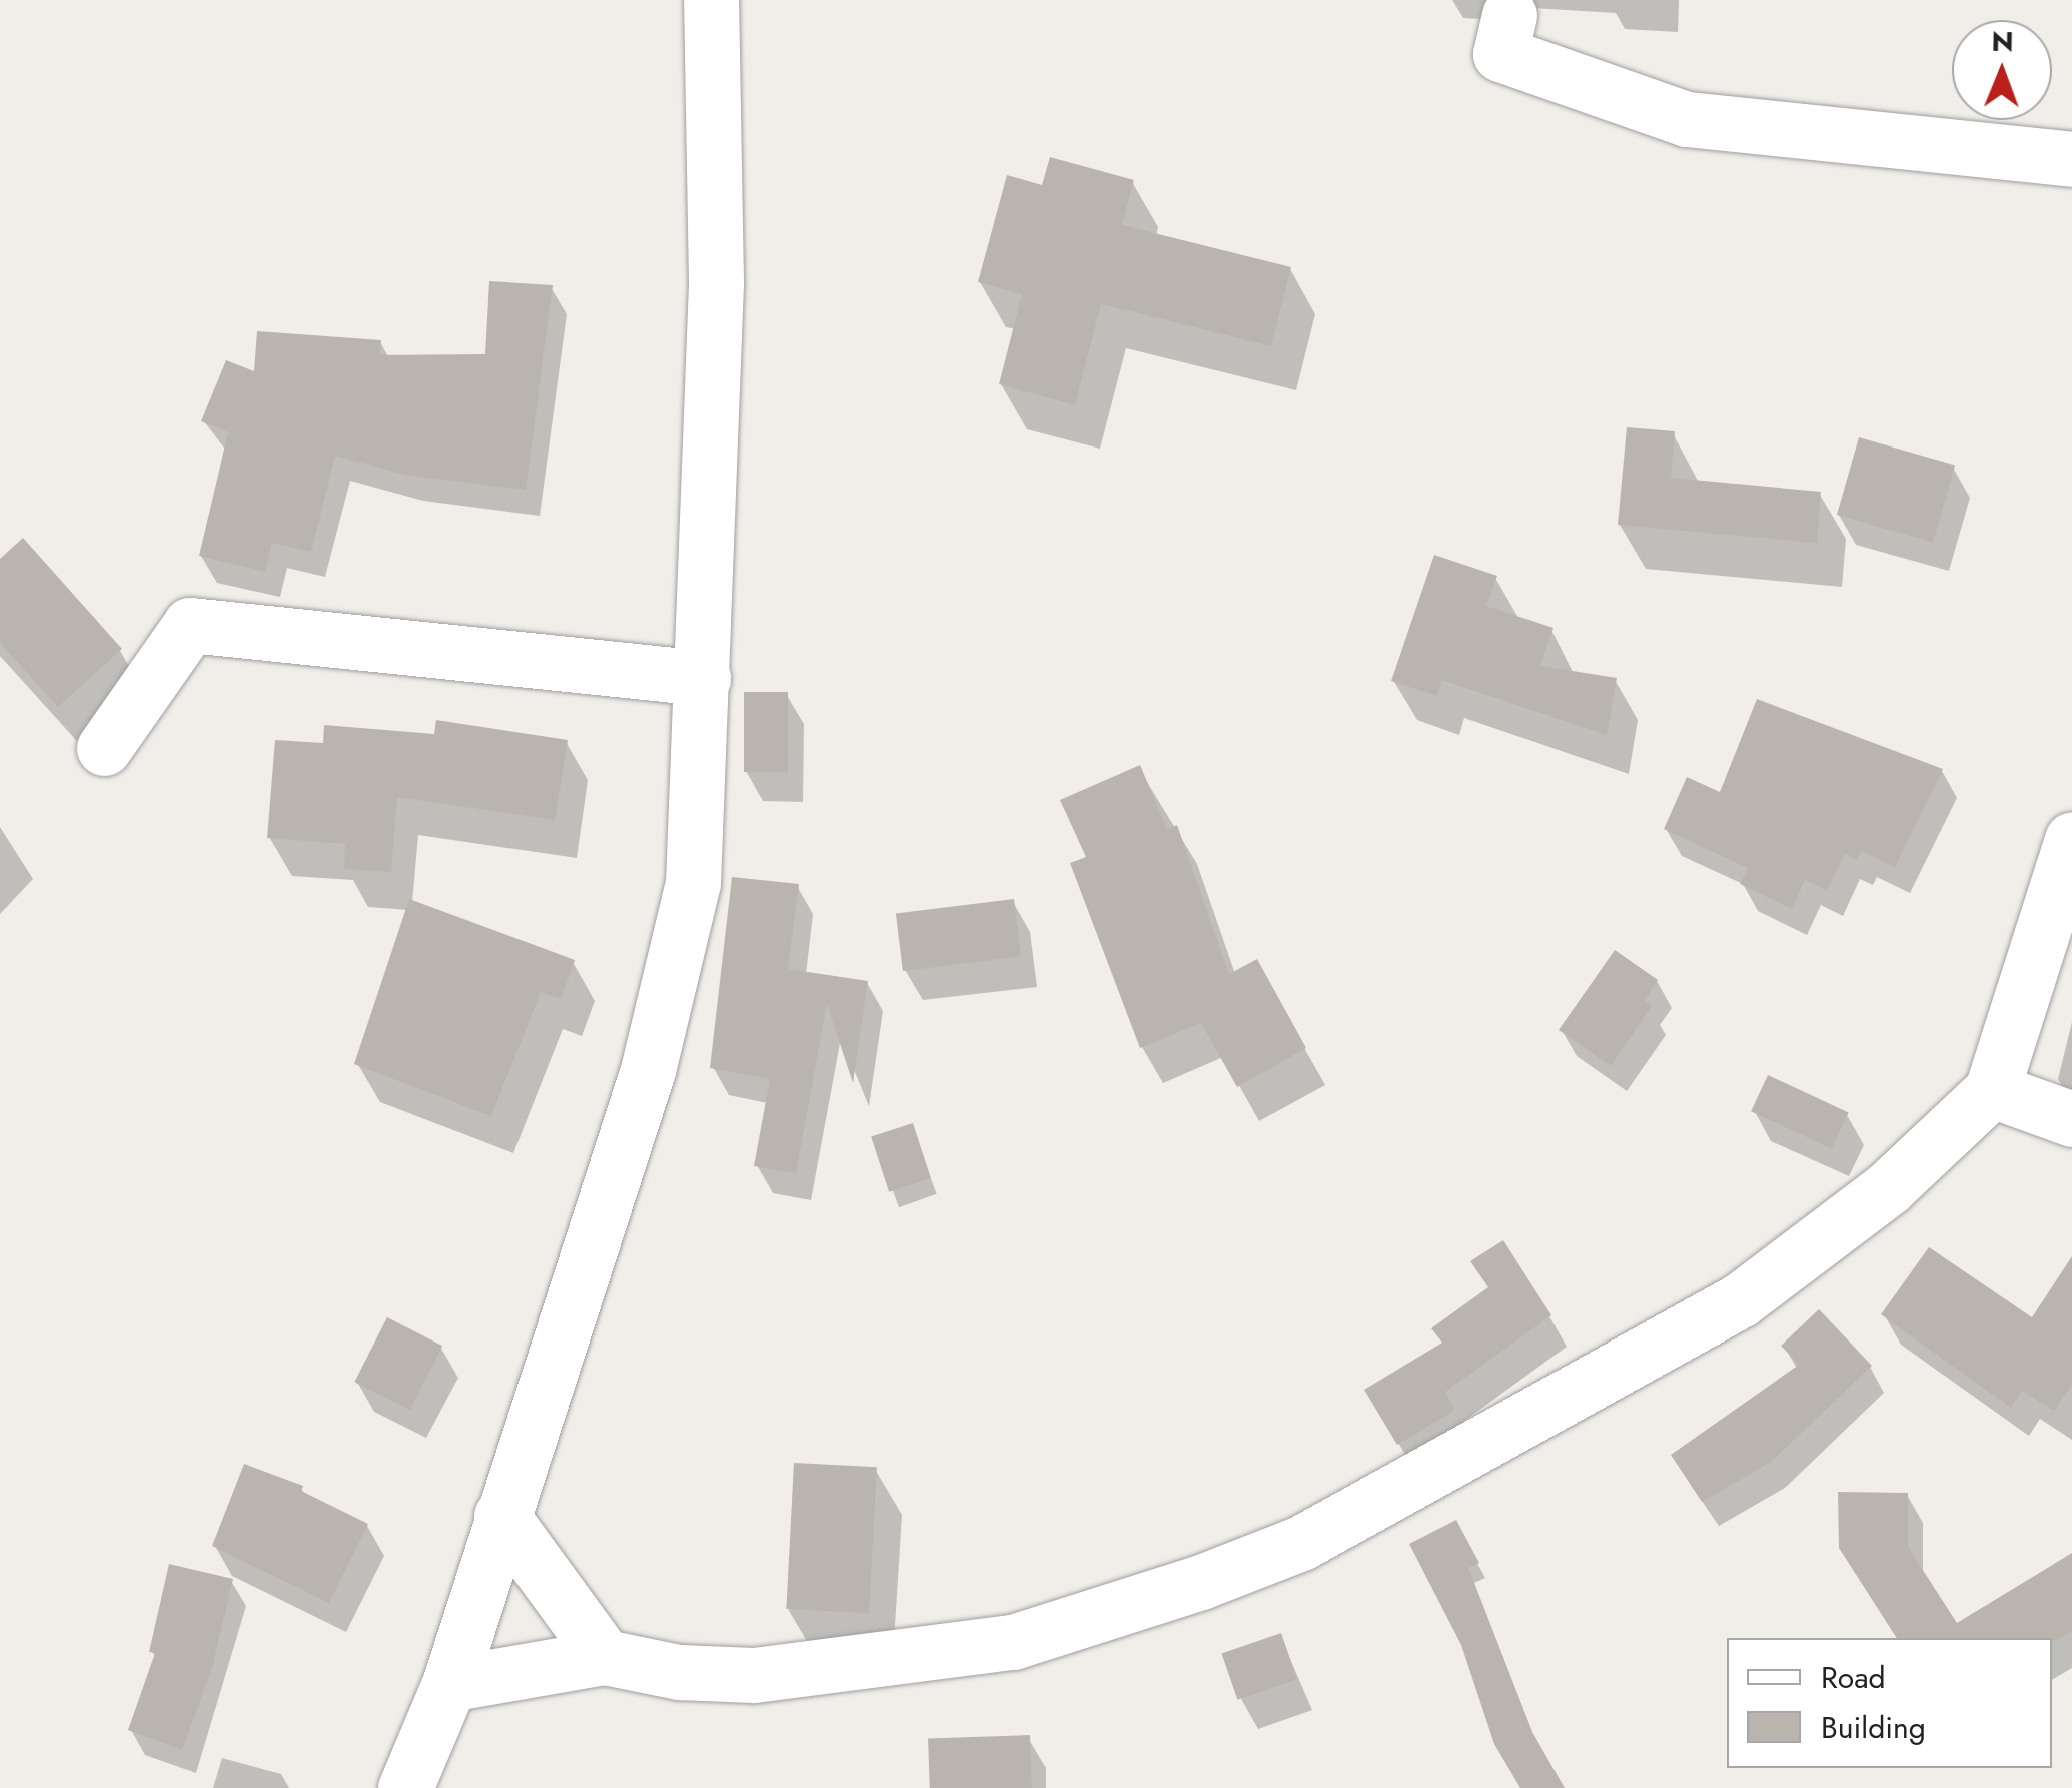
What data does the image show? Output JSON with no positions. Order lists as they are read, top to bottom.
{
  "legend": ["Road", "Building"],
  "north": "top"
}
